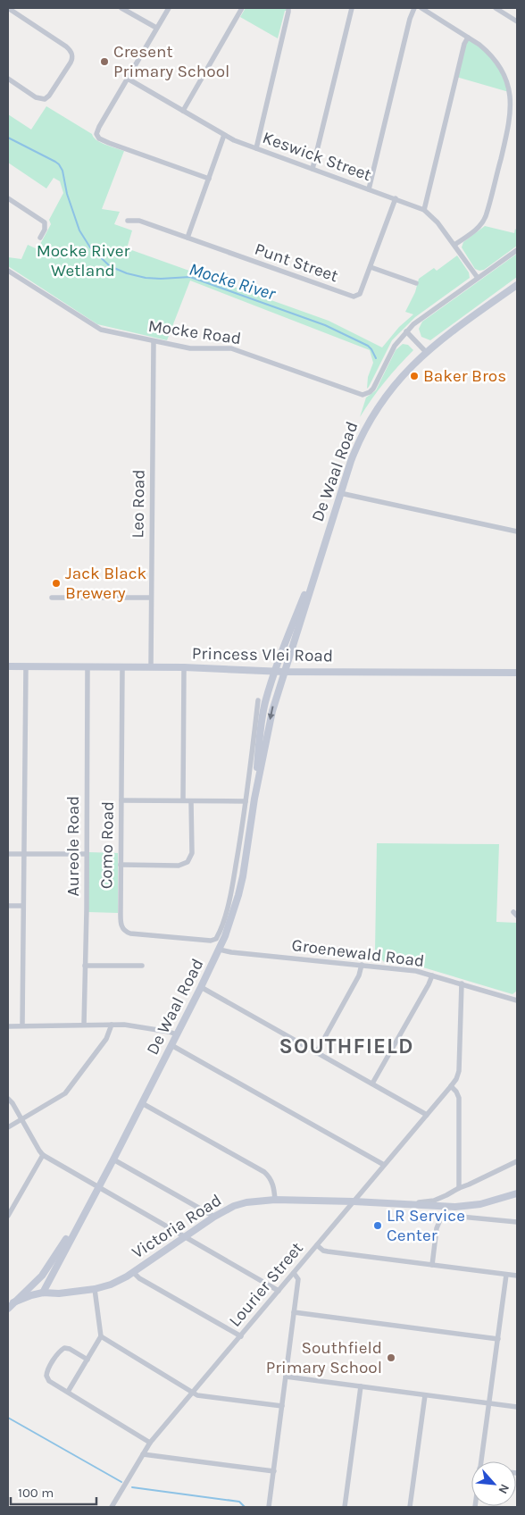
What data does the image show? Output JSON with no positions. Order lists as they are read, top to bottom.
{
  "streets": {
    "main road": ["De Waal Road", "Princess Vlei Road", "Victoria Road"],
    "street": [
      "Keswick Street",
      "Punt Street",
      "Mocke Road",
      "Leo Road",
      "Como Road",
      "Aureole Road",
      "Groenewald Road",
      "Lourier Street"
    ]
  },
  "crossings": [
    ["Keswick Street", "Punt Street"],
    ["Keswick Street", "Mocke Road"],
    ["Mocke Road", "Leo Road"],
    ["De Waal Road", "Princess Vlei Road"],
    ["De Waal Road", "Groenewald Road"],
    ["De Waal Road", "Victoria Road"],
    ["Leo Road", "Princess Vlei Road"],
    ["Princess Vlei Road", "Como Road"],
    ["Princess Vlei Road", "Aureole Road"],
    ["Groenewald Road", "Lourier Street"],
    ["Victoria Road", "Lourier Street"]
  ],
  "districts": ["SOUTHFIELD"],
  "water": ["Mocke River"],
  "parks": ["Mocke River Wetland"],
  "places": [
    "Cresent Primary School",
    "Baker Bros",
    "Jack Black Brewery",
    "LR Service Center",
    "Southfield Primary School"
  ],
  "scale_bar": "100 m",
  "north": "bottom right"
}
